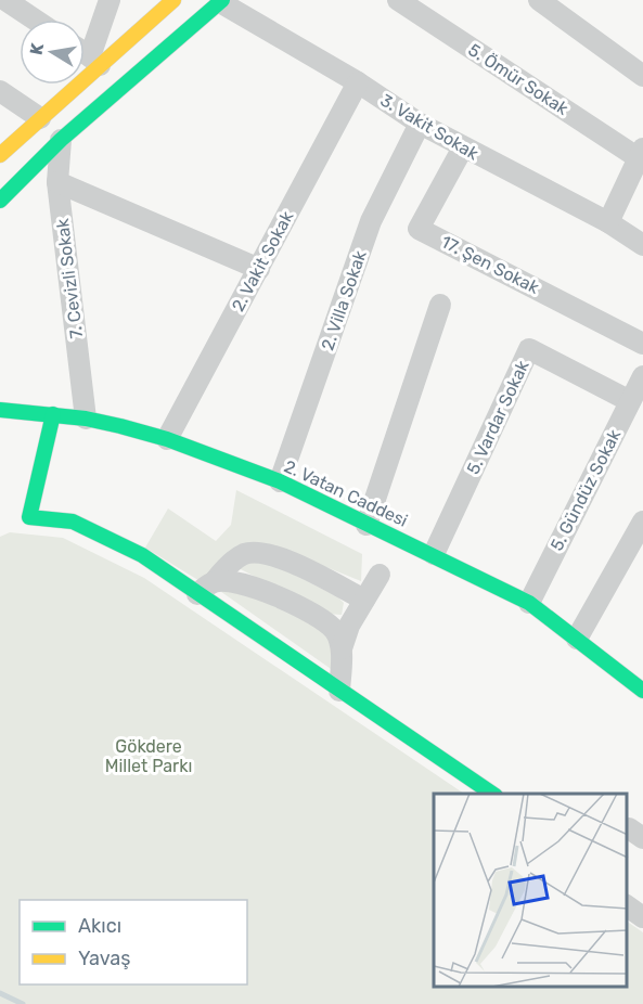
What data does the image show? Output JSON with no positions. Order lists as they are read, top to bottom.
{
  "streets": {
    "main road": ["2. Vatan Caddesi"],
    "street": [
      "5. Ömür Sokak",
      "3. Vakit Sokak",
      "2. Vakit Sokak",
      "17. Şen Sokak",
      "7. Cevizli Sokak",
      "2. Villa Sokak",
      "5. Vardar Sokak",
      "5. Gündüz Sokak"
    ]
  },
  "crossings": [
    ["3. Vakit Sokak", "2. Vakit Sokak"],
    ["3. Vakit Sokak", "17. Şen Sokak"],
    ["3. Vakit Sokak", "2. Villa Sokak"],
    ["2. Vakit Sokak", "2. Vatan Caddesi"],
    ["7. Cevizli Sokak", "2. Vatan Caddesi"],
    ["2. Villa Sokak", "2. Vatan Caddesi"],
    ["5. Vardar Sokak", "5. Gündüz Sokak"],
    ["5. Vardar Sokak", "2. Vatan Caddesi"],
    ["5. Gündüz Sokak", "2. Vatan Caddesi"]
  ],
  "parks": ["Gökdere Millet Parkı"],
  "legend": ["Akıcı", "Yavaş"],
  "north": "left"
}
